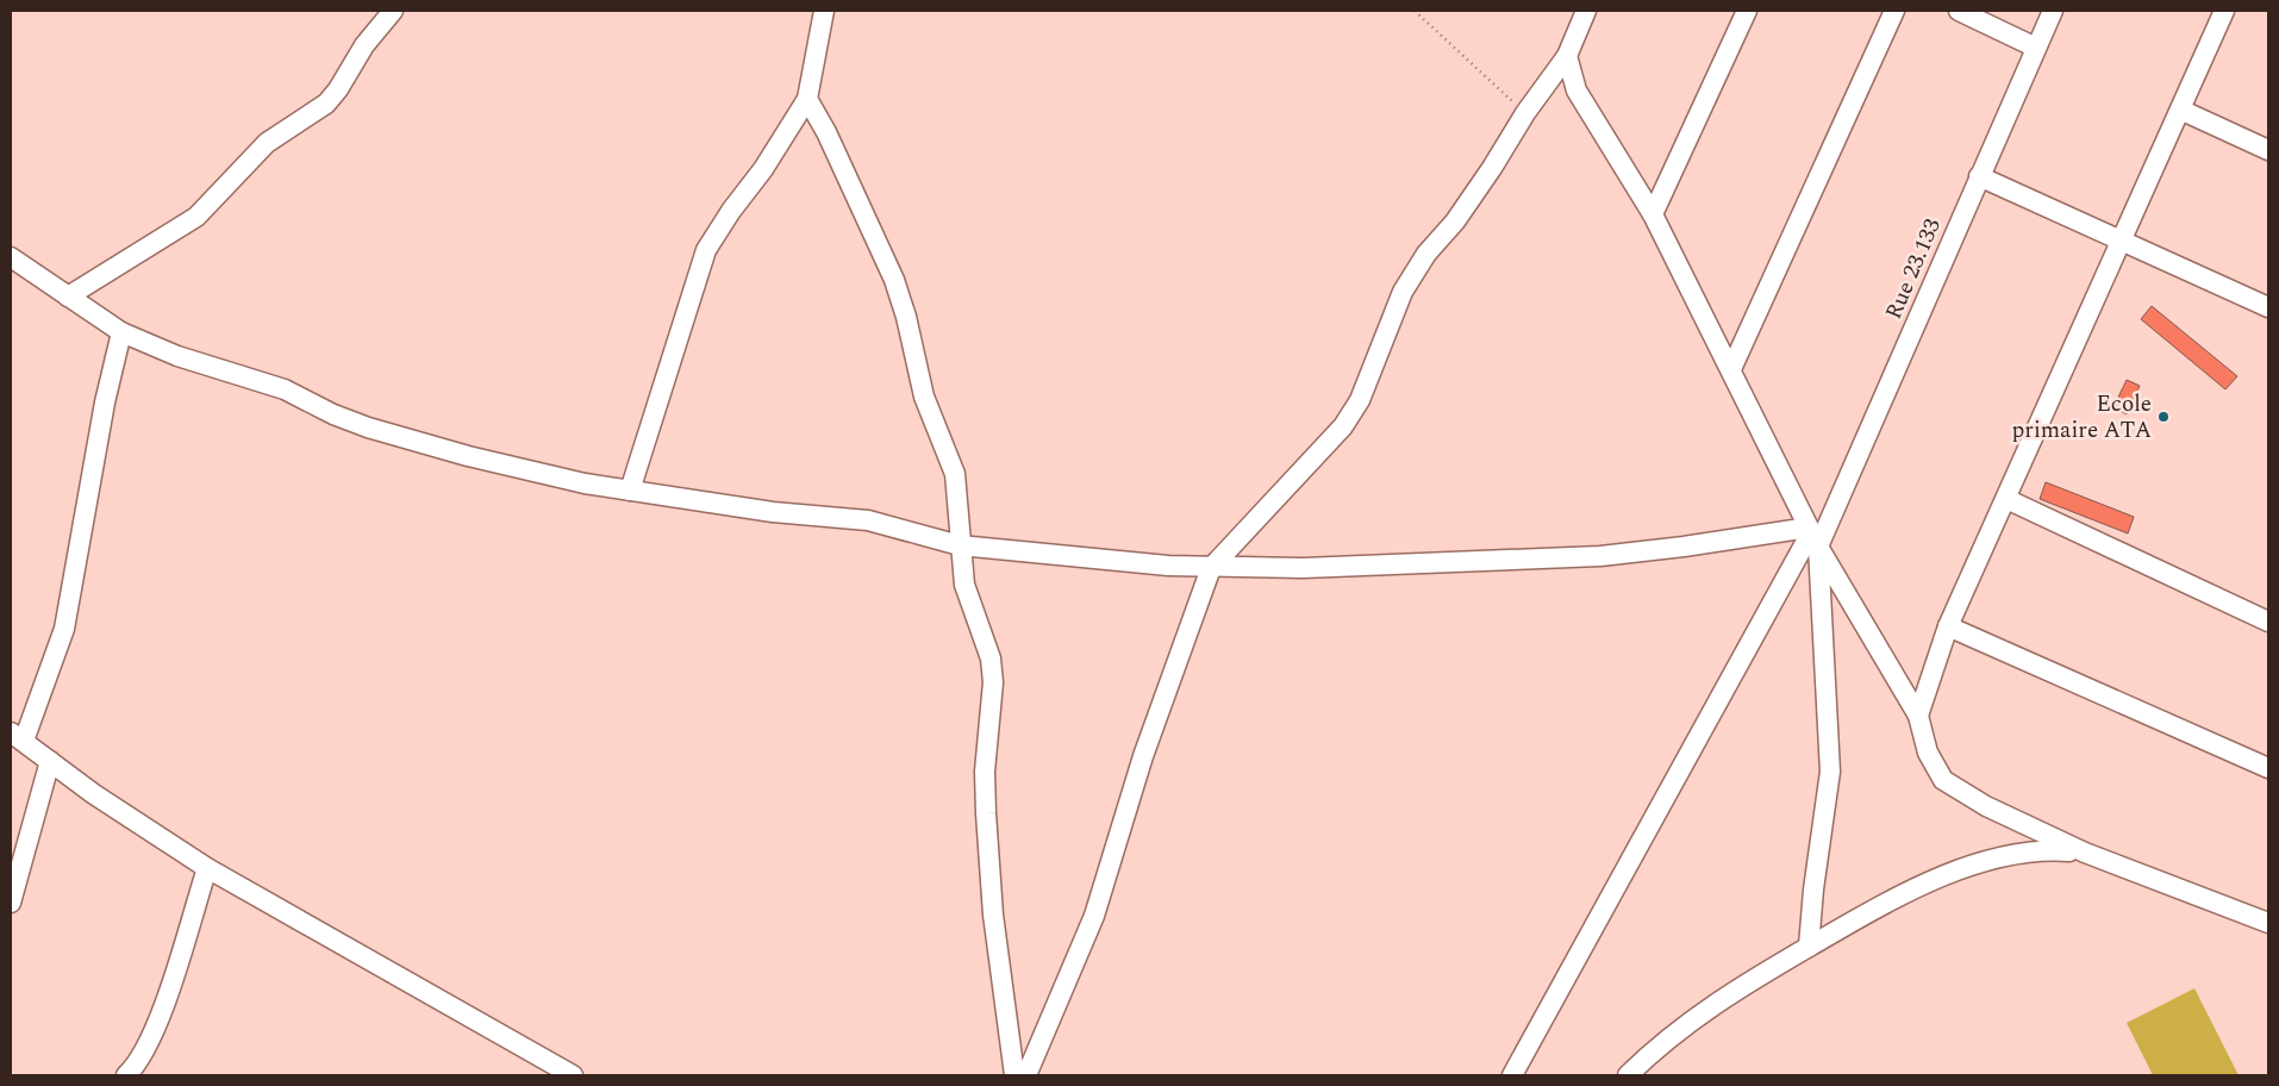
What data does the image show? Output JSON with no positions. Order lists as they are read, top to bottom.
{
  "streets": {
    "street": ["Rue 23.133"]
  },
  "places": ["Ecole primaire ATA"]
}
